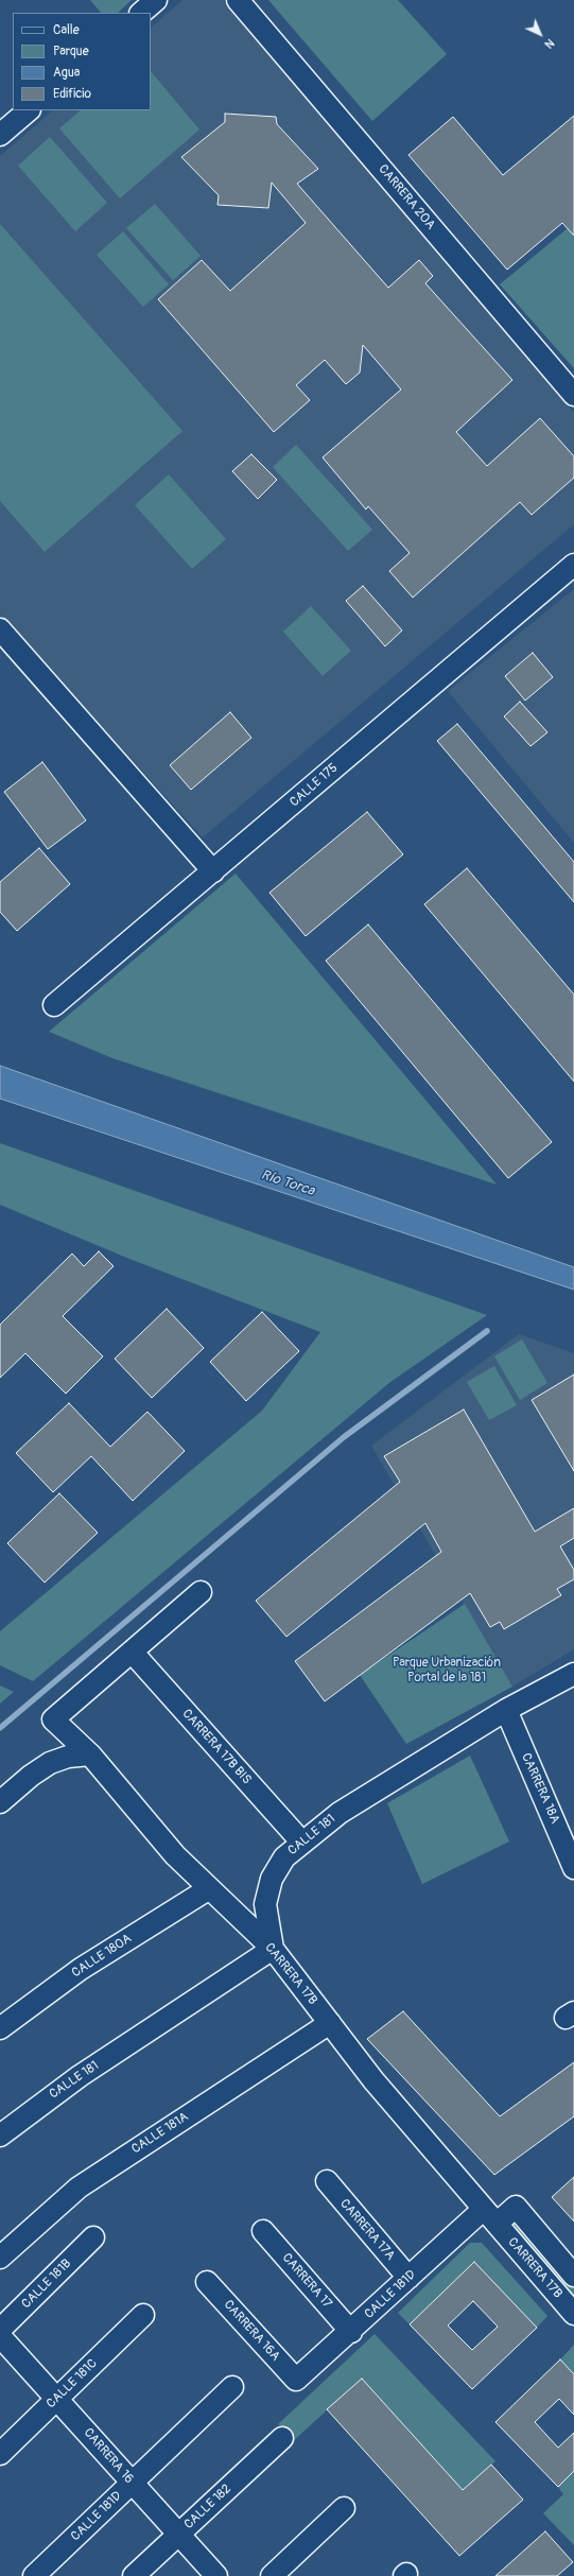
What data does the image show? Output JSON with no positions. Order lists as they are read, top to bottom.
{
  "streets": {
    "street": [
      "CARRERA 20A",
      "CALLE 175",
      "CARRERA 17B BIS",
      "CARRERA 18A",
      "CALLE 181",
      "CALLE 180A",
      "CARRERA 17B",
      "CALLE 181A",
      "CARRERA 17A",
      "CARRERA 17",
      "CALLE 181B",
      "CALLE 181D",
      "CARRERA 16A",
      "CALLE 181C",
      "CARRERA 16",
      "CALLE 182"
    ]
  },
  "crossings": [
    ["CARRERA 17B BIS", "CALLE 181"],
    ["CARRERA 17B BIS", "CARRERA 17B"],
    ["CARRERA 18A", "CALLE 181"],
    ["CALLE 181", "CARRERA 17B"],
    ["CALLE 180A", "CARRERA 17B"],
    ["CARRERA 17B", "CALLE 181A"],
    ["CARRERA 17B", "CALLE 181D"],
    ["CARRERA 17A", "CALLE 181D"],
    ["CARRERA 17", "CALLE 181D"],
    ["CALLE 181D", "CARRERA 16A"],
    ["CALLE 181D", "CARRERA 16"],
    ["CALLE 181C", "CARRERA 16"],
    ["CARRERA 16", "CALLE 182"]
  ],
  "water": ["Río Torca"],
  "parks": ["Parque Urbanización Portal de la 181"],
  "legend": [
    "Calle",
    "Parque",
    "Agua",
    "Edificio"
  ],
  "north": "bottom right"
}
